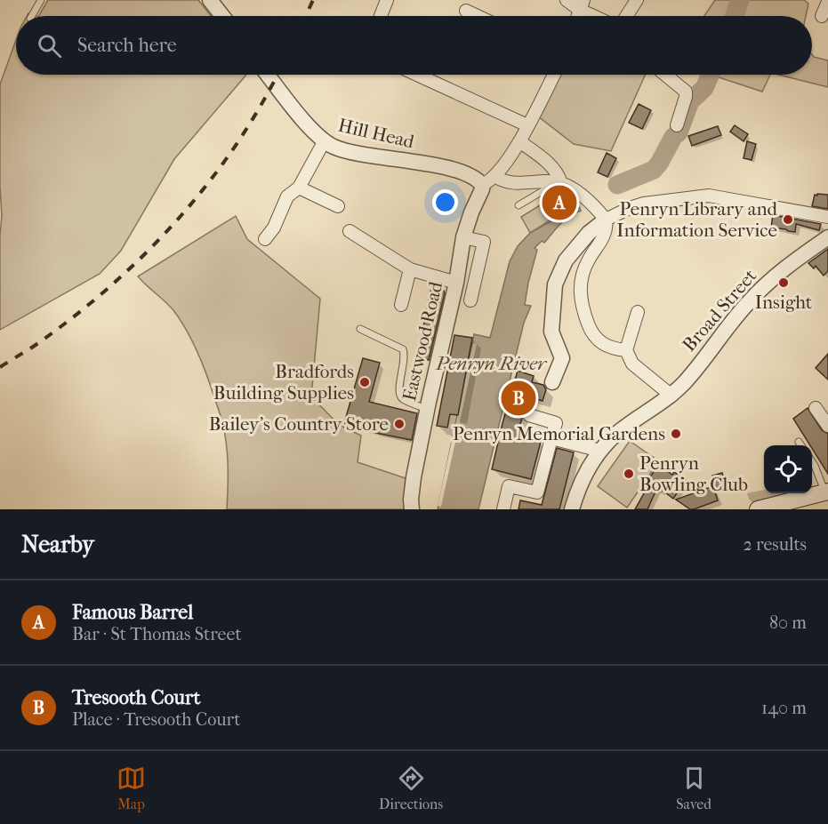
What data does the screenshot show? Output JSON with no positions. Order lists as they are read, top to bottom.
{
  "streets": {
    "street": ["Hill Head", "Broad Street", "Eastwood Road"]
  },
  "crossings": [
    ["Hill Head", "Eastwood Road"]
  ],
  "water": ["Penryn River"],
  "places": [
    "Penryn Library and Information Service",
    "Insight",
    "Bradfords Building Supplies",
    "Bailey's Country Store",
    "Penryn Memorial Gardens",
    "Penryn Bowling Club"
  ],
  "page": {
    "search": "Search here",
    "pins": ["A", "B"],
    "heading": ["Nearby", "2 results"],
    "list": [
      {
        "mark": "A",
        "name": "Famous Barrel",
        "note": "Bar · St Thomas Street",
        "value": "80 m"
      },
      {
        "mark": "B",
        "name": "Tresooth Court",
        "note": "Place · Tresooth Court",
        "value": "140 m"
      }
    ],
    "nav": ["Map", "Directions", "Saved"]
  }
}
